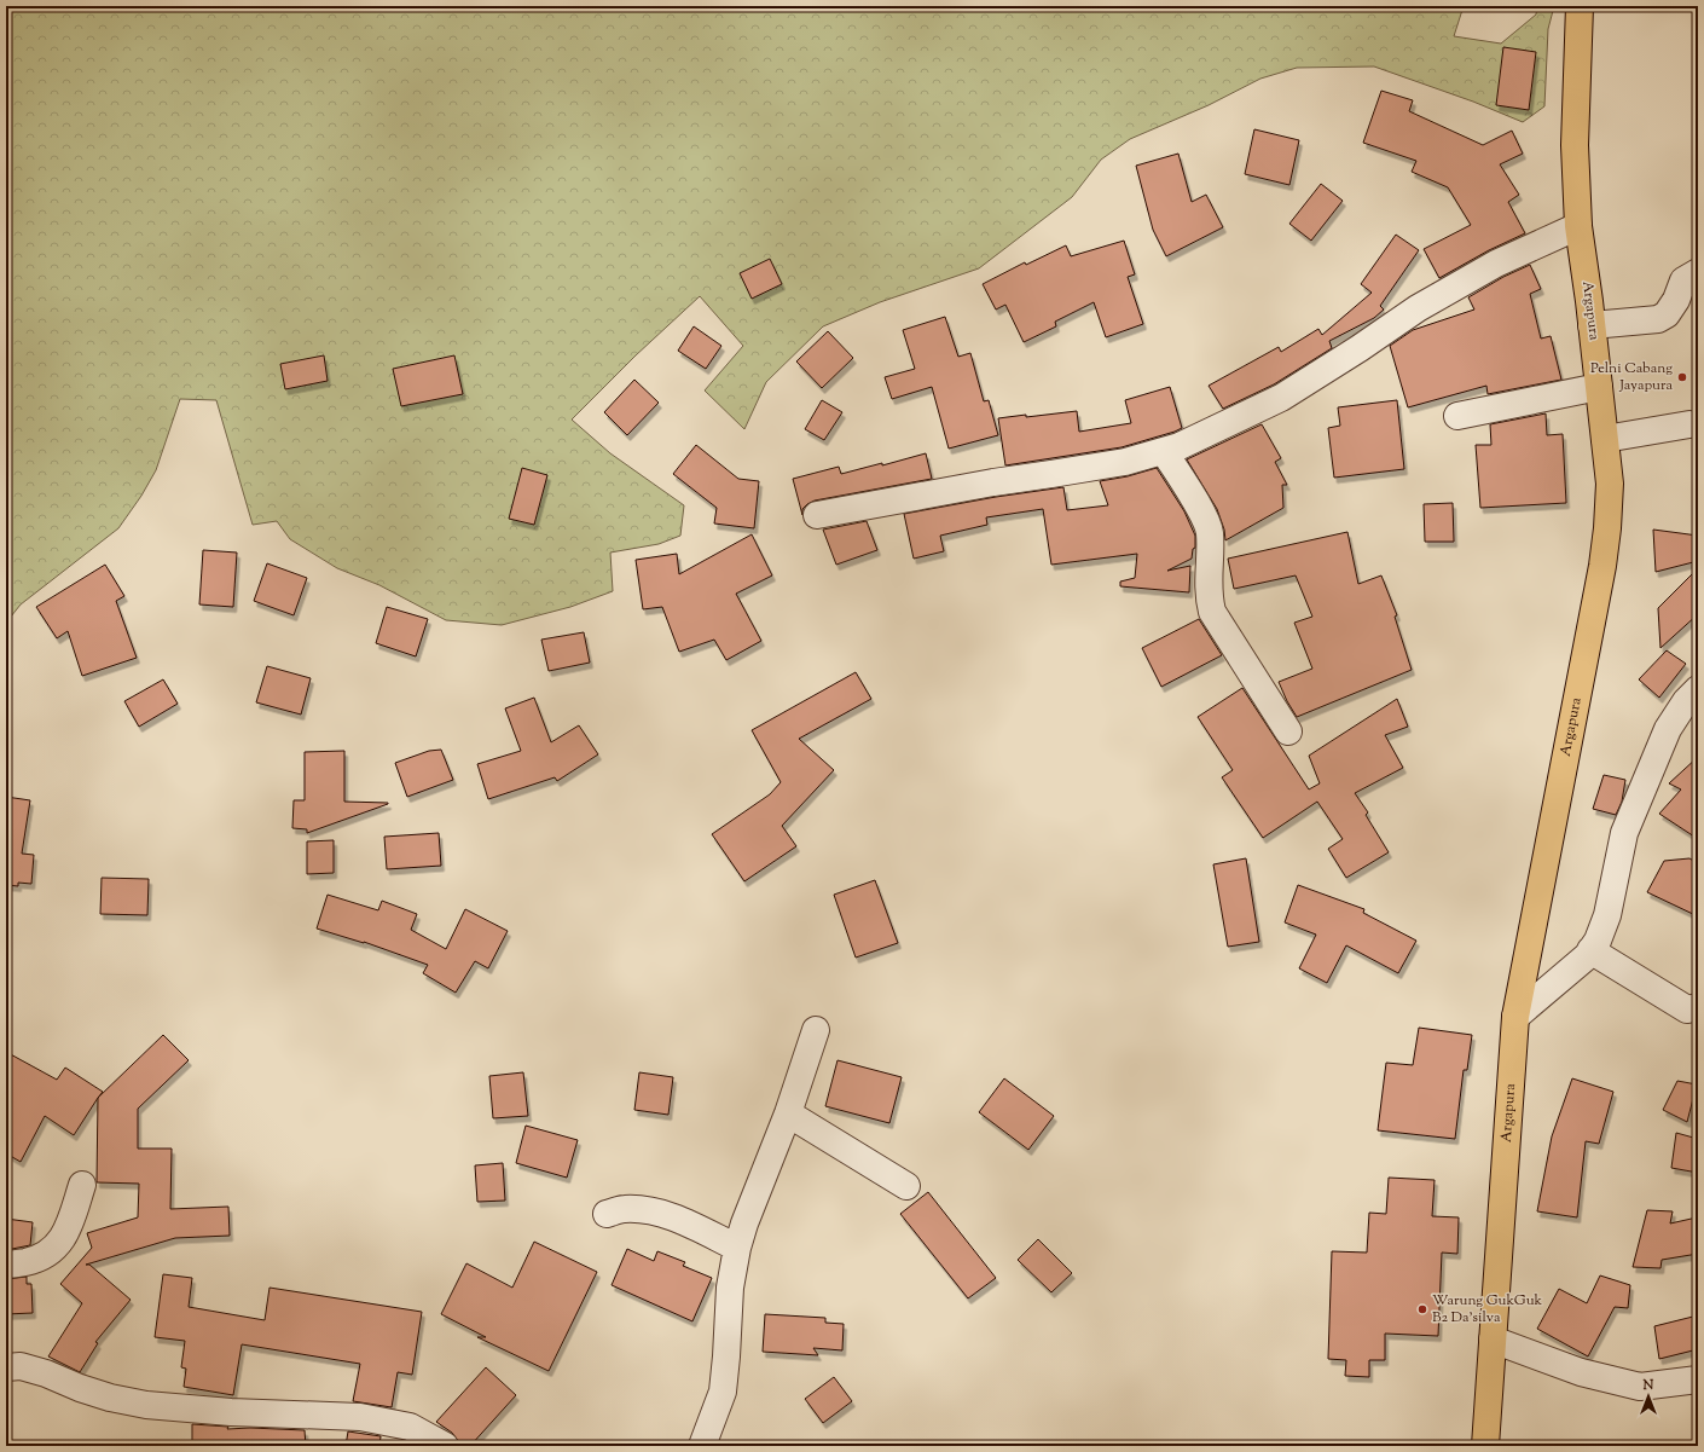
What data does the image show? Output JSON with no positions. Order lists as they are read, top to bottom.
{
  "streets": {
    "highway": ["Argapura"]
  },
  "places": ["Pelni Cabang Jayapura", "Warung GukGuk B2 Da'silva"],
  "north": "top"
}
